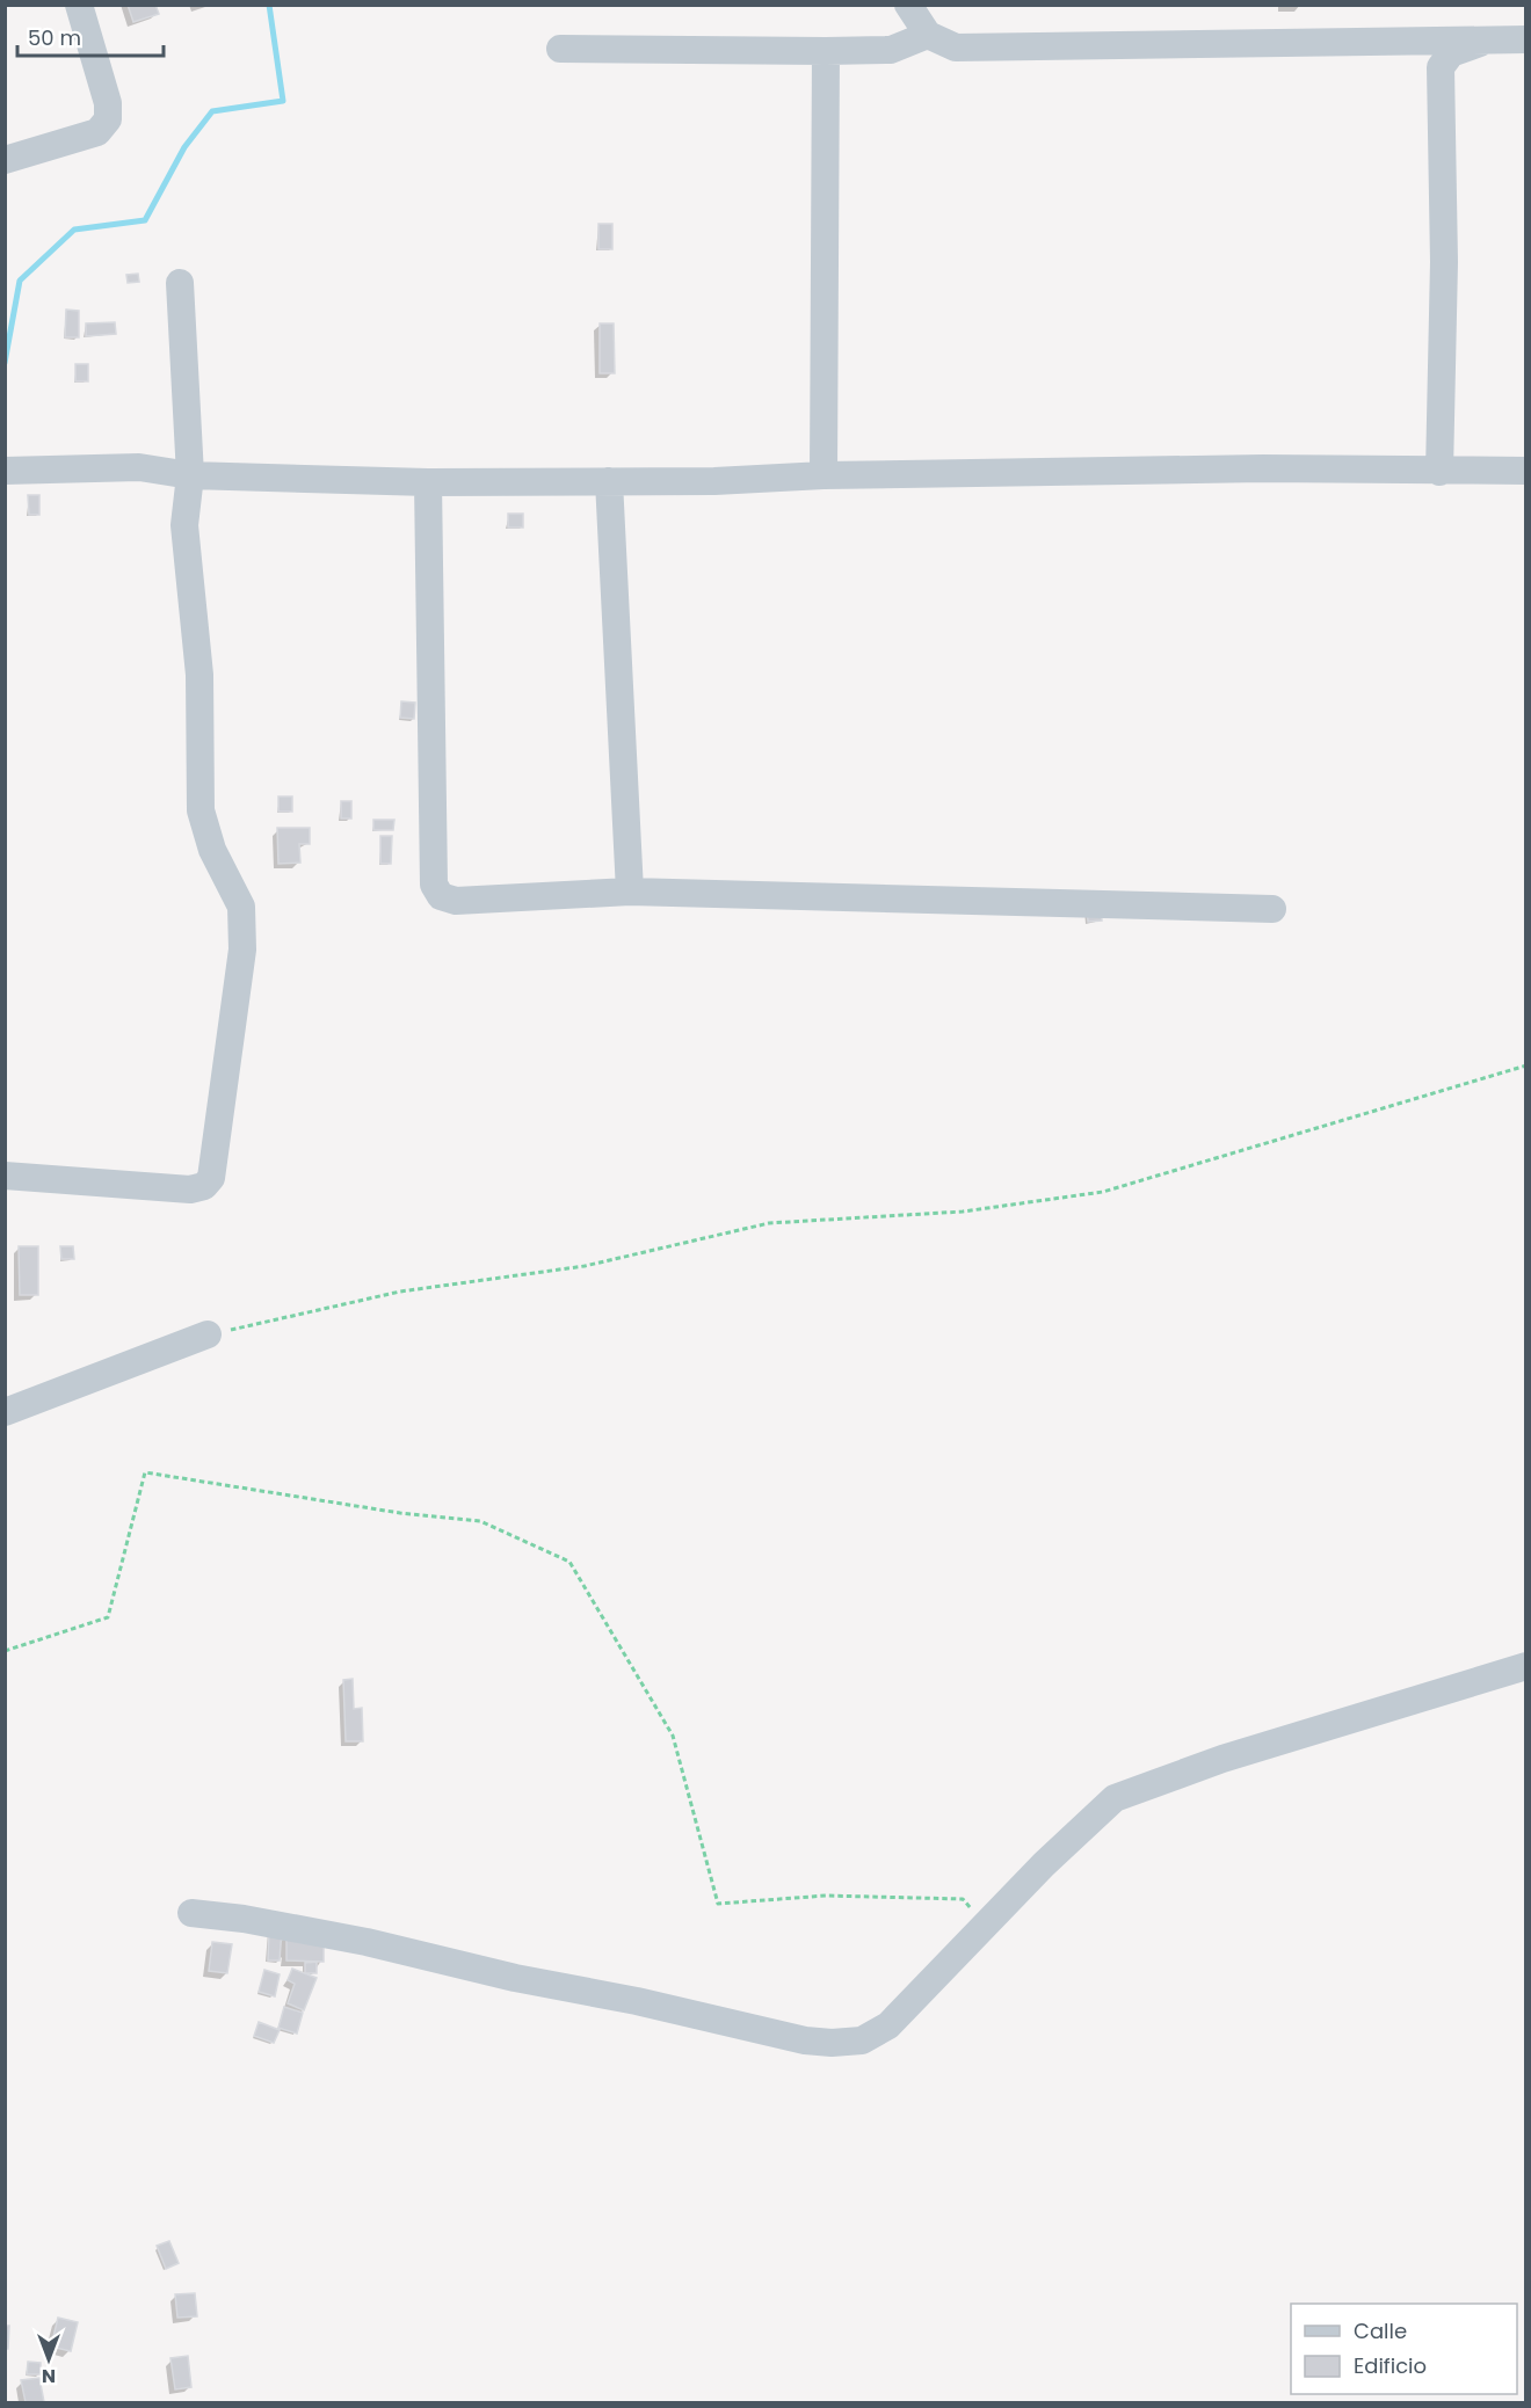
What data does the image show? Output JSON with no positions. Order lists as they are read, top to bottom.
{
  "legend": ["Calle", "Edificio"],
  "scale_bar": "50 m",
  "north": "bottom"
}
